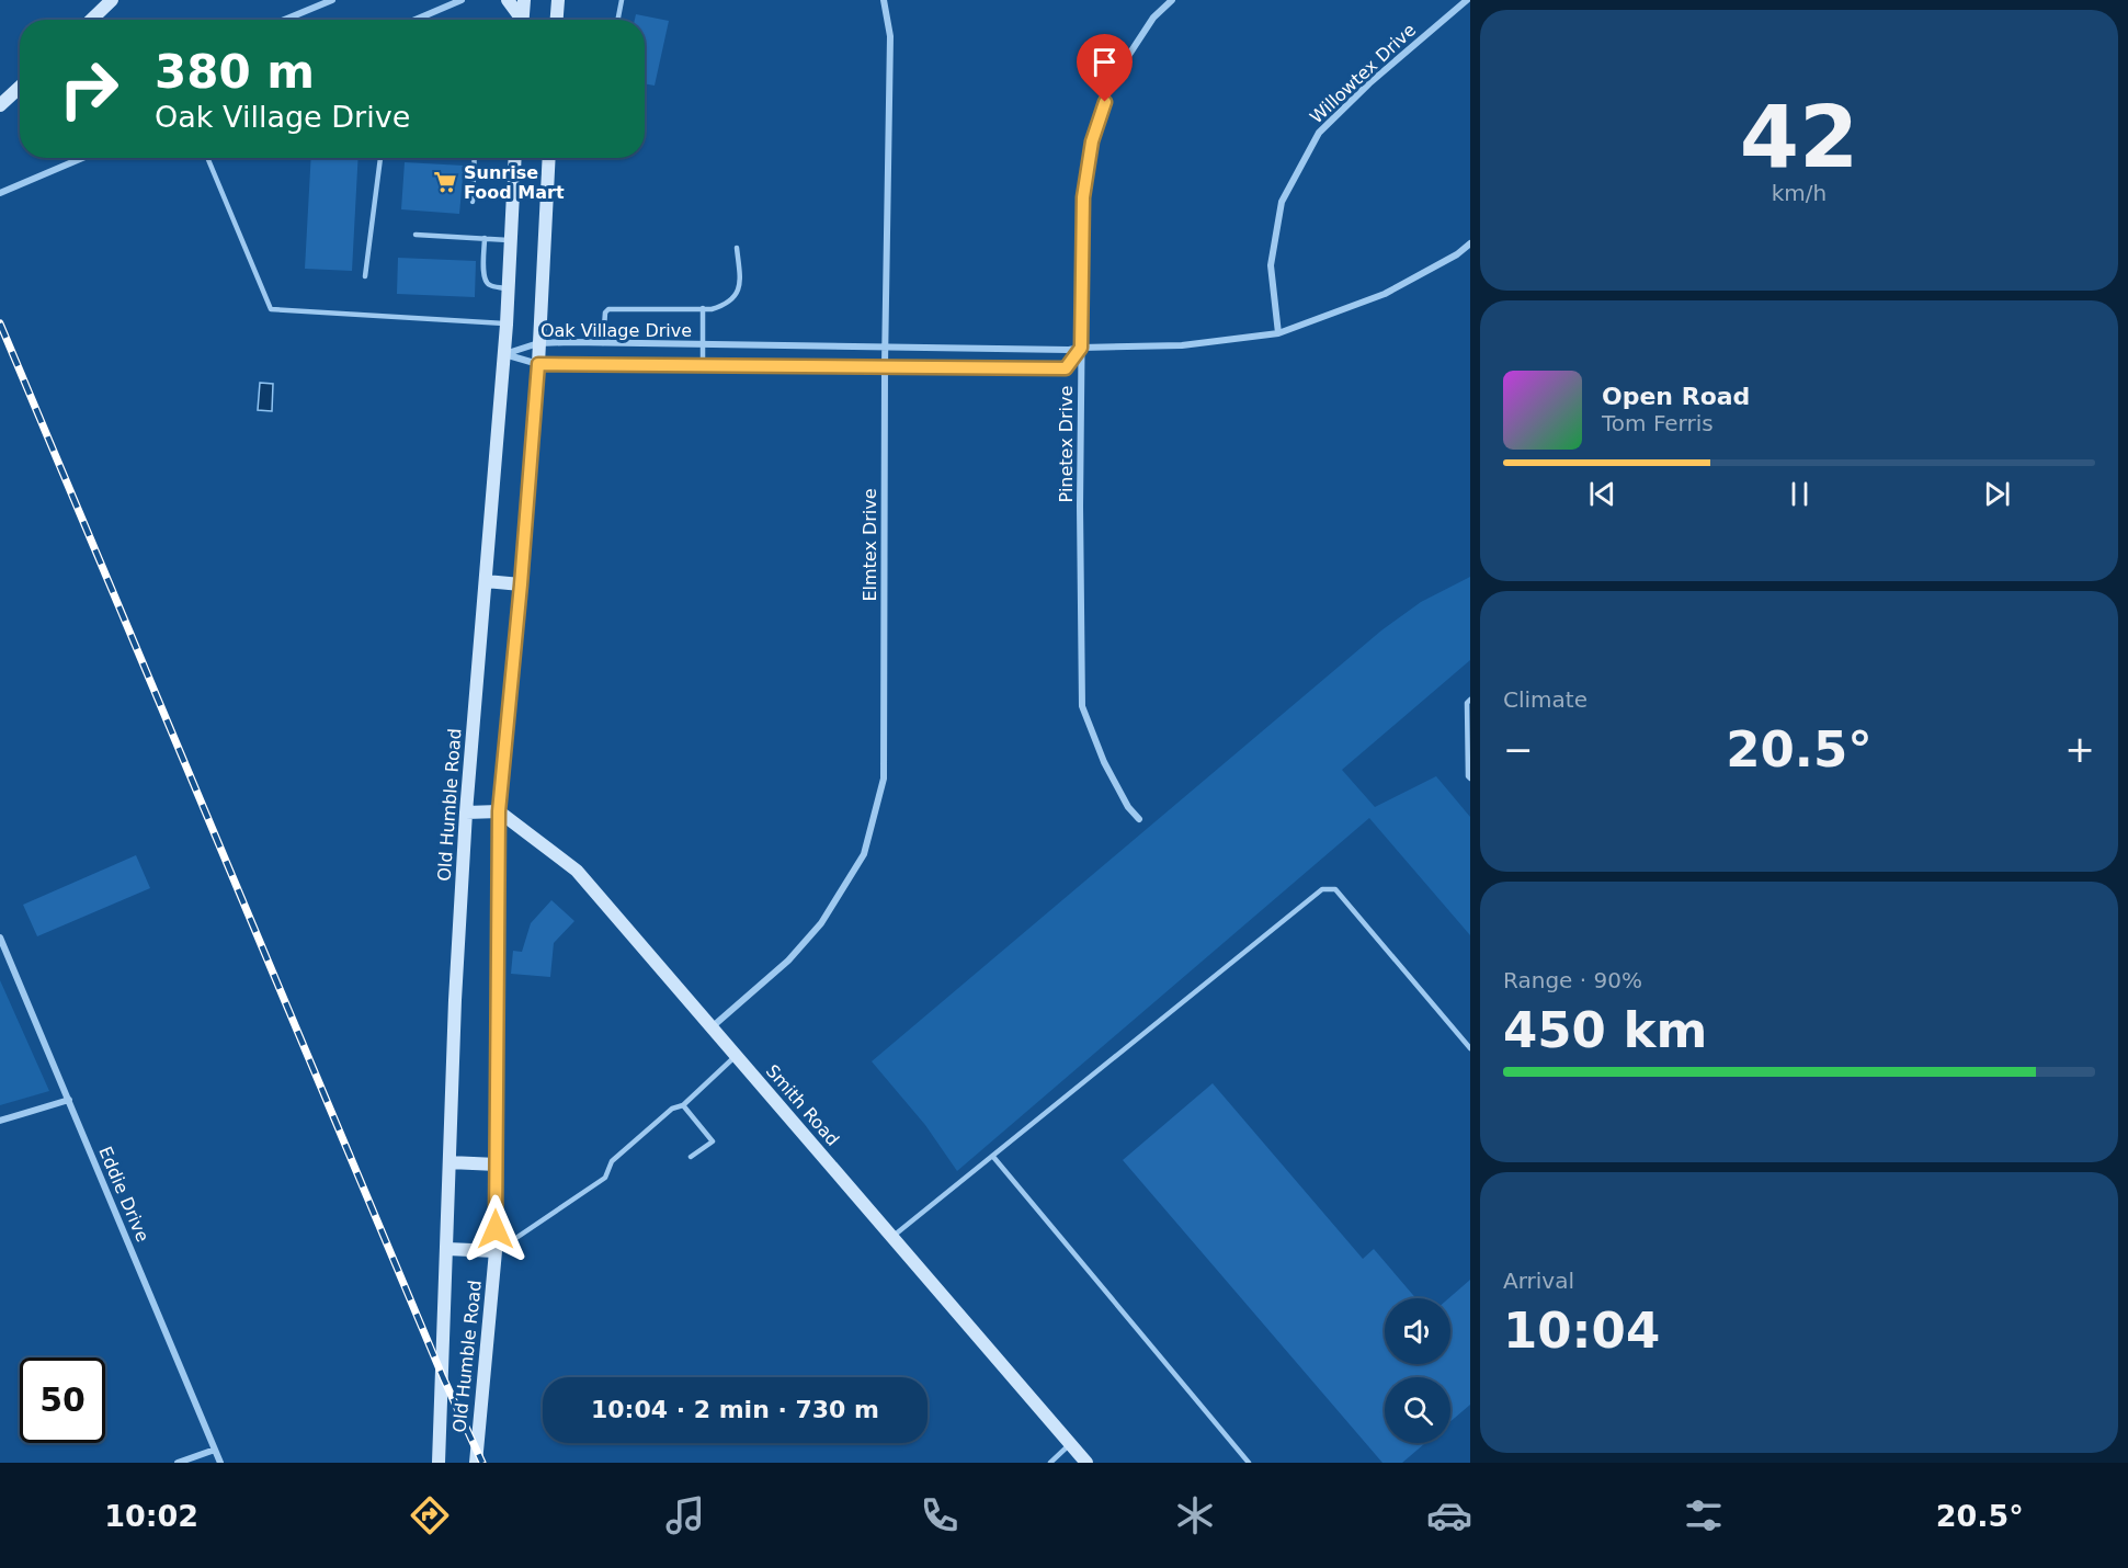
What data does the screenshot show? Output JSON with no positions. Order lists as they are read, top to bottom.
{
  "streets": {
    "main road": ["Old Humble Road", "Smith Road"],
    "street": [
      "Willowtex Drive",
      "Oak Village Drive",
      "Pinetex Drive",
      "Elmtex Drive",
      "Eddie Drive"
    ]
  },
  "crossings": [
    ["Willowtex Drive", "Oak Village Drive"],
    ["Oak Village Drive", "Pinetex Drive"],
    ["Oak Village Drive", "Elmtex Drive"],
    ["Oak Village Drive", "Old Humble Road"],
    ["Elmtex Drive", "Smith Road"],
    ["Old Humble Road", "Smith Road"]
  ],
  "places": {
    "supermarket": ["Sunrise Food Mart"]
  },
  "page": {
    "tile": [
      ["42", "km/h"],
      "Climate",
      ["Range · 90%", "450 km"],
      ["Arrival", "10:04"]
    ],
    "turn": ["380 m", "Oak Village Drive"],
    "song": ["Open Road", "Tom Ferris"],
    "heat": ["−", "20.5°", "+"],
    "limit": "50",
    "trip": "10:04 · 2 min · 730 m",
    "tabs": ["10:02", "20.5°"]
  }
}
